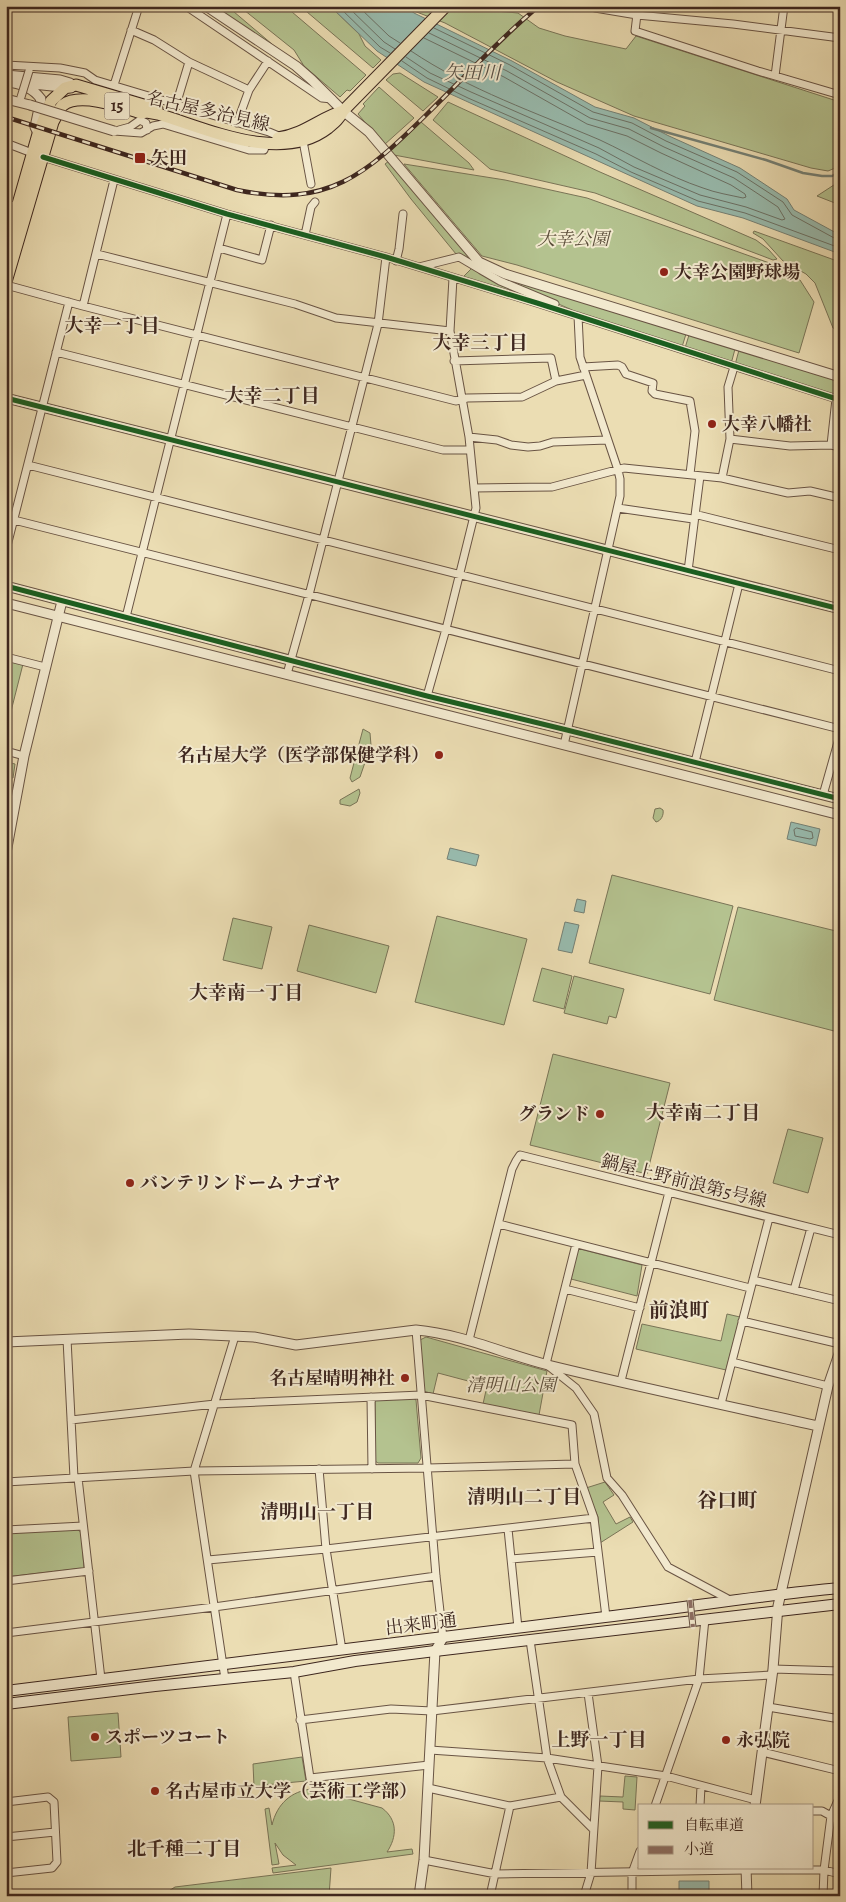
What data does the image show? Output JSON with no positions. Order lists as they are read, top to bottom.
{
  "streets": {
    "main road": ["15", "名古屋多治見線", "出来町通"],
    "street": ["鍋屋上野前浪第5号線"]
  },
  "districts": [
    "大幸一丁目",
    "大幸三丁目",
    "大幸二丁目",
    "大幸南一丁目",
    "大幸南二丁目",
    "前浪町",
    "清明山二丁目",
    "谷口町",
    "清明山一丁目",
    "上野一丁目",
    "北千種二丁目"
  ],
  "water": ["矢田川"],
  "parks": ["大幸公園", "清明山公園"],
  "places": {
    "transit": ["矢田"],
    "other": [
      "大幸公園野球場",
      "大幸八幡社",
      "名古屋大学（医学部保健学科）",
      "グランド",
      "バンテリンドーム ナゴヤ",
      "名古屋晴明神社",
      "スポーツコート",
      "永弘院",
      "名古屋市立大学（芸術工学部）"
    ]
  },
  "legend": ["自転車道", "小道"]
}
